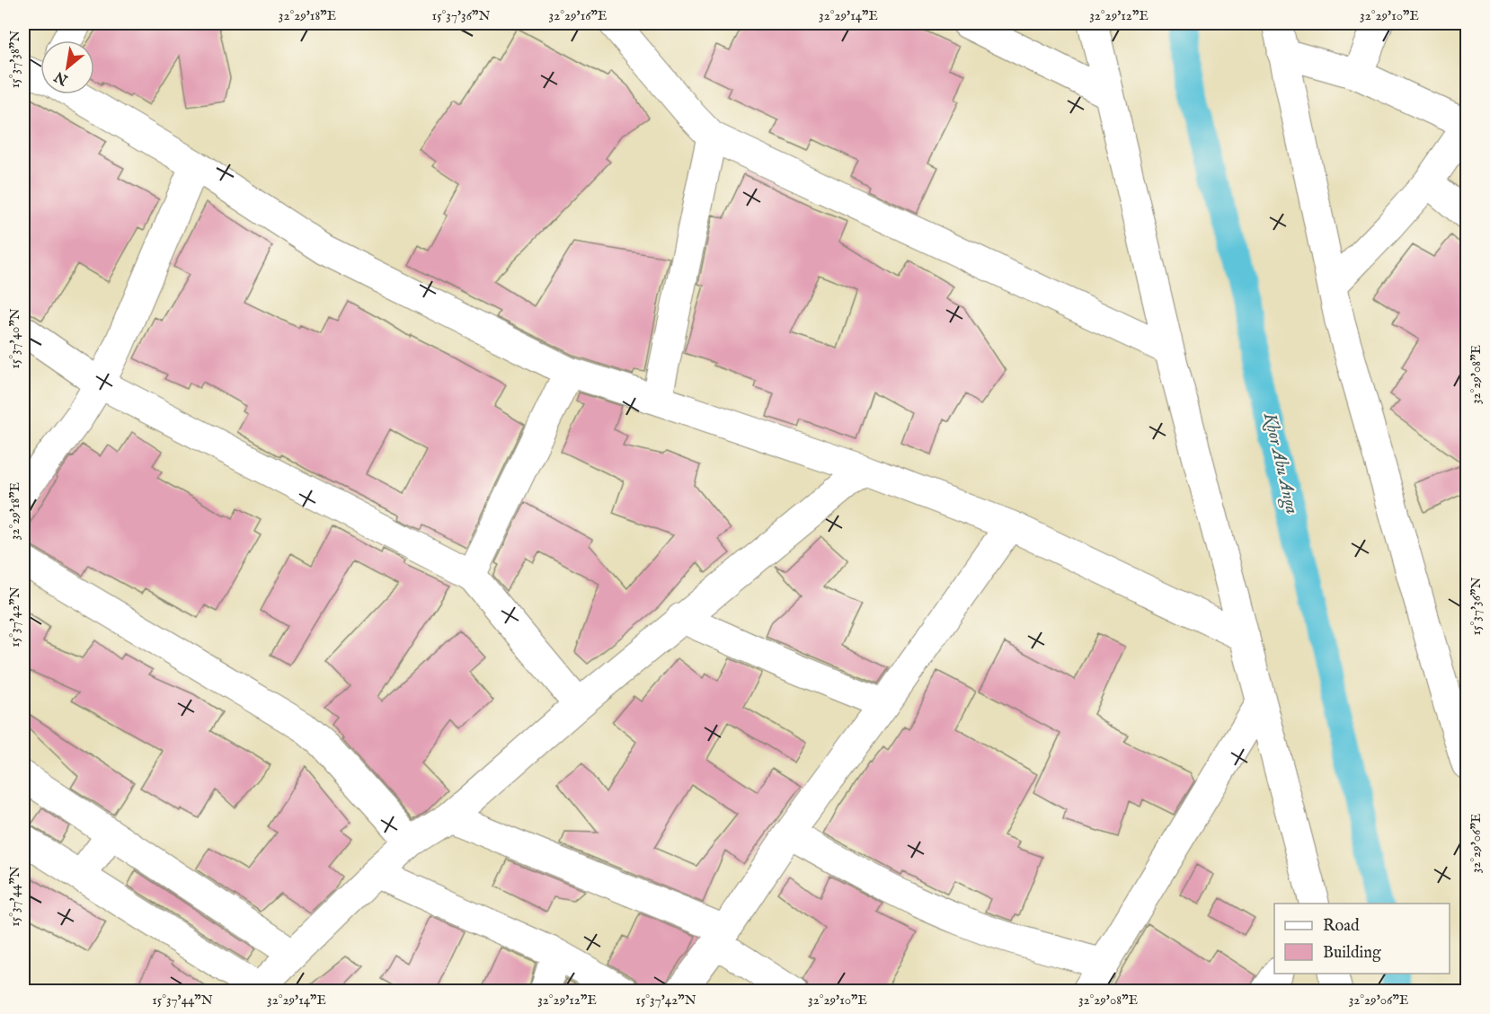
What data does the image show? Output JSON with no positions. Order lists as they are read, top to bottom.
{
  "water": ["Khor Abu Anga"],
  "legend": ["Road", "Building"],
  "north": "bottom left",
  "coordinates": [
    "32°29'18\"E",
    "15°37'36\"N",
    "32°29'16\"E",
    "32°29'14\"E",
    "32°29'12\"E",
    "32°29'10\"E",
    "15°37'38\"N",
    "15°37'40\"N",
    "32°29'08\"E",
    "15°37'42\"N",
    "32°29'06\"E",
    "15°37'44\"N"
  ]
}
